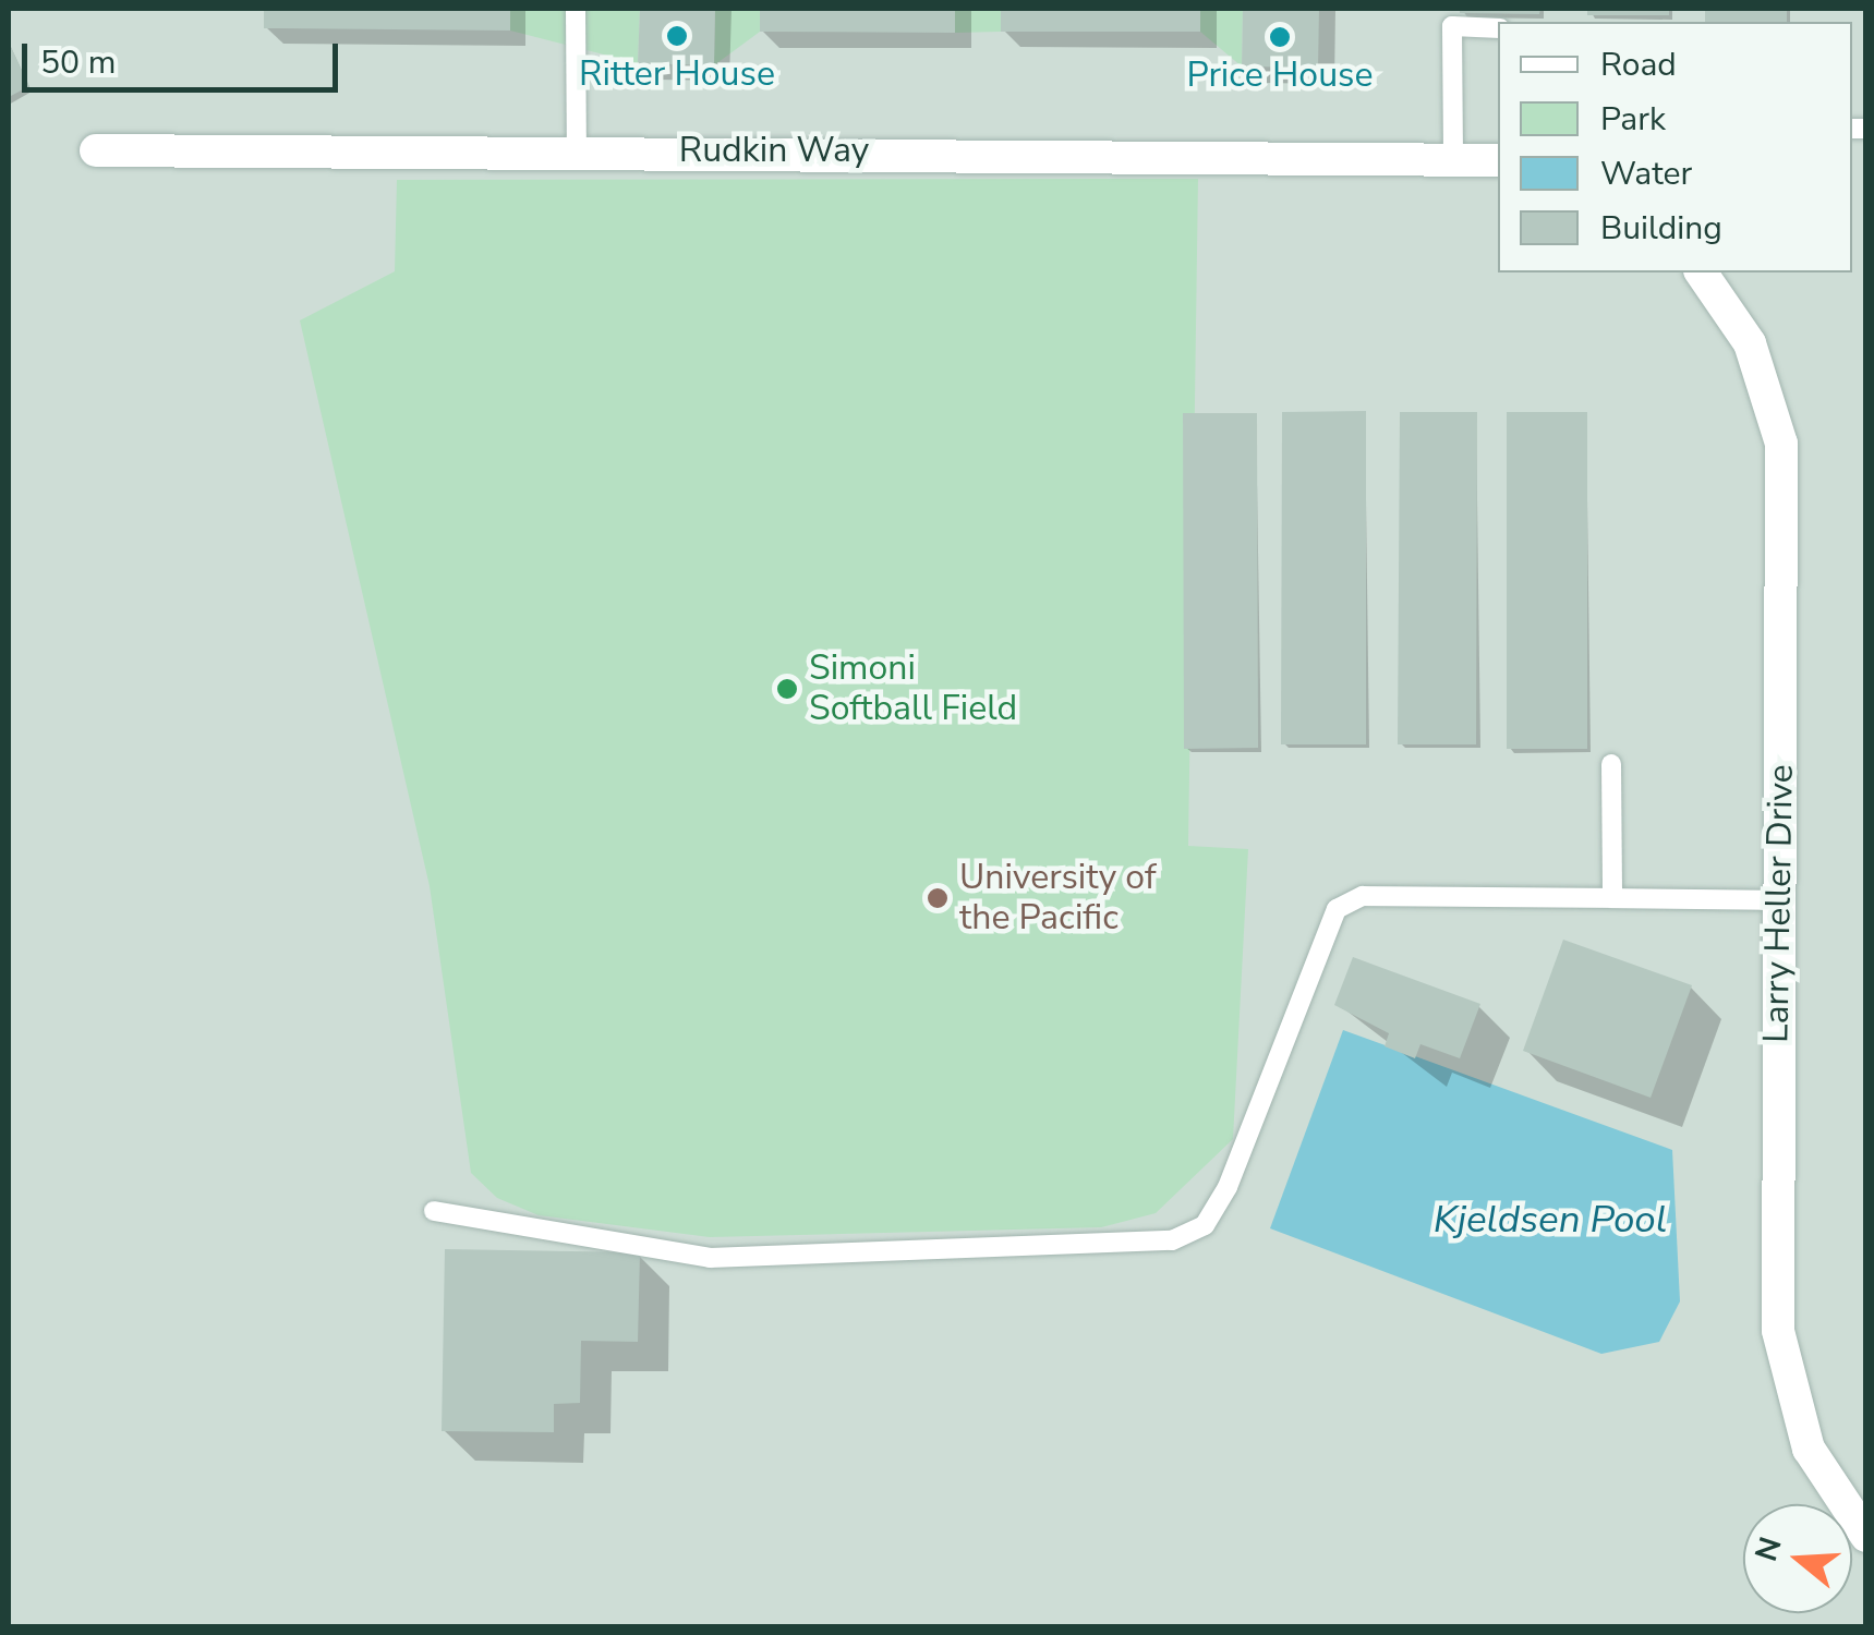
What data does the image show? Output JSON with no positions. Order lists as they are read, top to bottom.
{
  "streets": {
    "street": ["Rudkin Way", "Larry Heller Drive"]
  },
  "water": ["Kjeldsen Pool"],
  "places": [
    "Ritter House",
    "Price House",
    "Simoni Softball Field",
    "University of the Pacific"
  ],
  "legend": [
    "Road",
    "Park",
    "Water",
    "Building"
  ],
  "scale_bar": "50 m",
  "north": "left"
}
